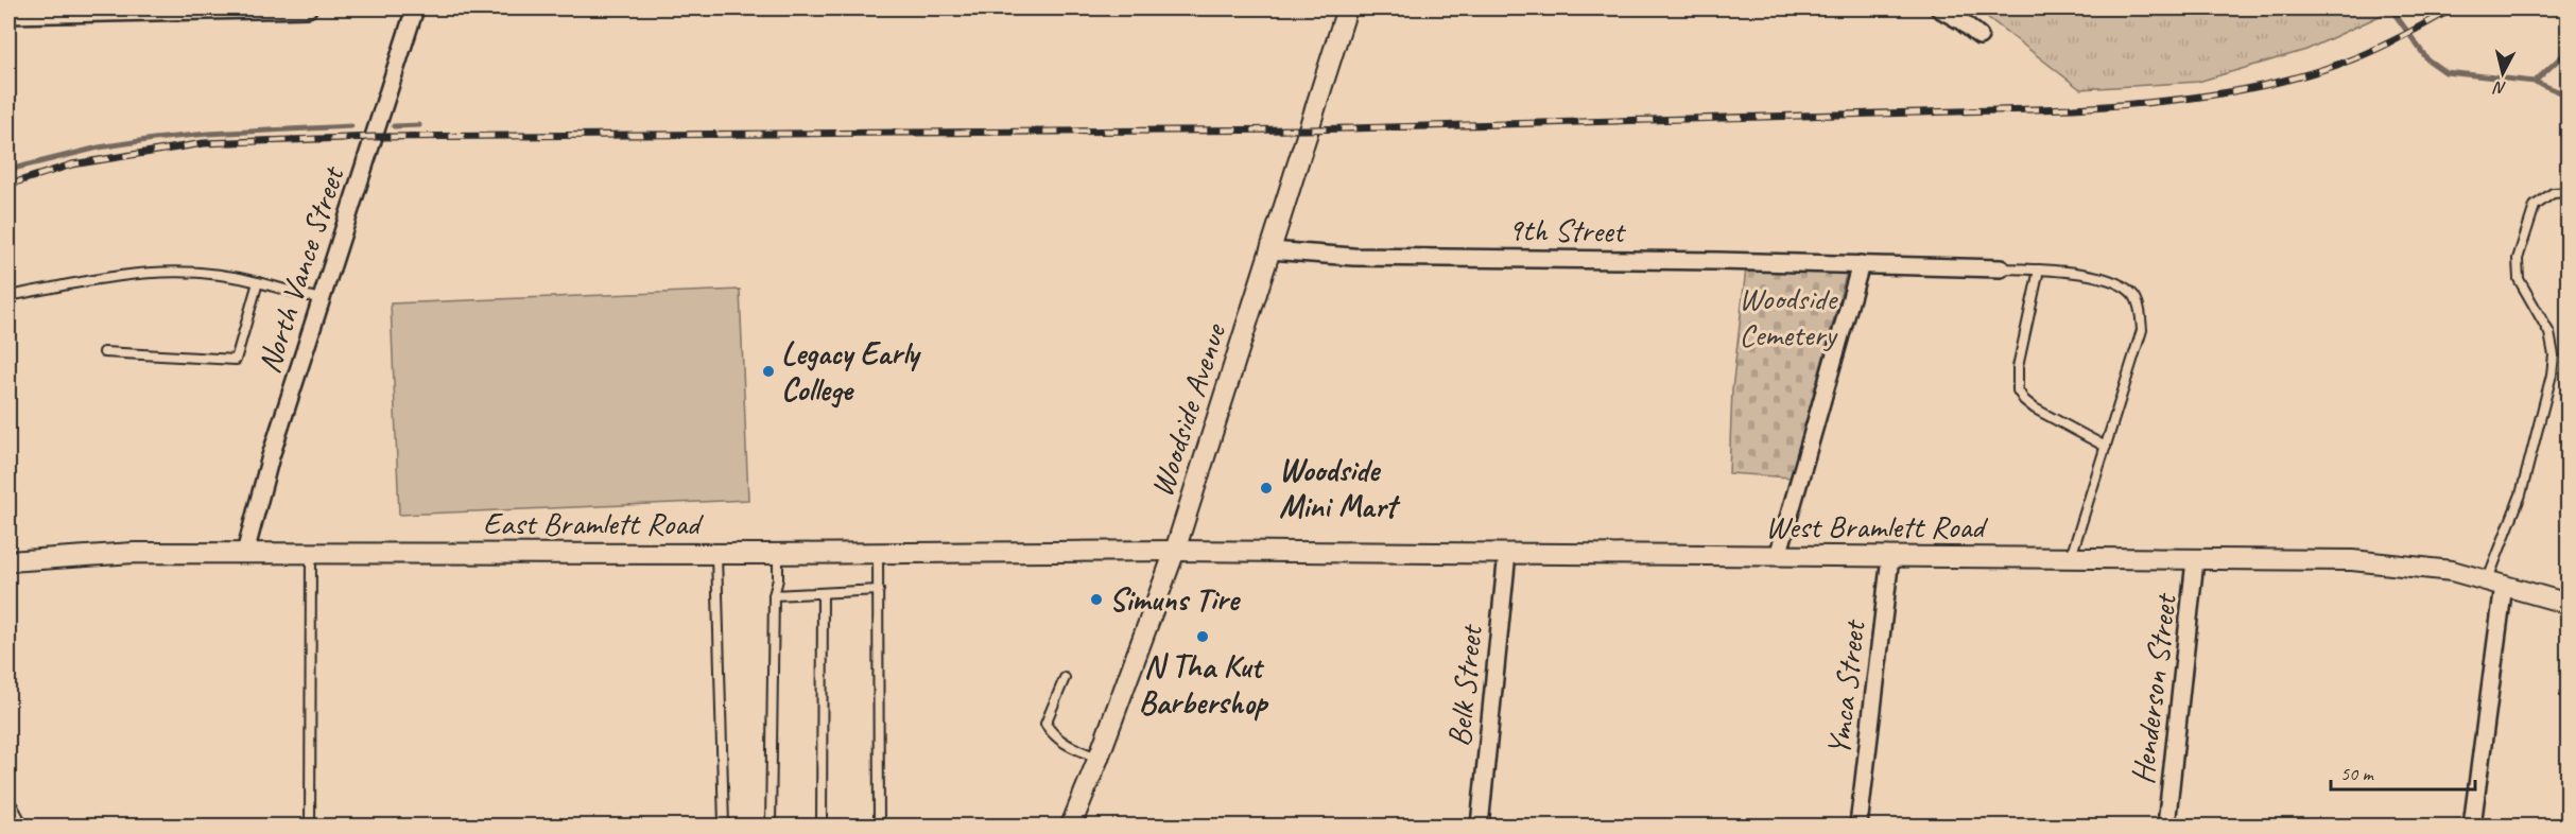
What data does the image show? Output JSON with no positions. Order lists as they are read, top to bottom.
{
  "streets": {
    "street": [
      "9th Street",
      "North Vance Street",
      "Woodside Avenue",
      "East Bramlett Road",
      "West Bramlett Road",
      "Belk Street",
      "Ymca Street",
      "Henderson Street"
    ]
  },
  "crossings": [
    ["9th Street", "Woodside Avenue"],
    ["North Vance Street", "East Bramlett Road"],
    ["Woodside Avenue", "East Bramlett Road"],
    ["Woodside Avenue", "West Bramlett Road"],
    ["East Bramlett Road", "West Bramlett Road"],
    ["West Bramlett Road", "Belk Street"],
    ["West Bramlett Road", "Ymca Street"],
    ["West Bramlett Road", "Henderson Street"]
  ],
  "parks": ["Woodside Cemetery"],
  "places": [
    "Legacy Early College",
    "Woodside Mini Mart",
    "Simuns Tire",
    "N Tha Kut Barbershop"
  ],
  "scale_bar": "50 m",
  "north": "bottom"
}
